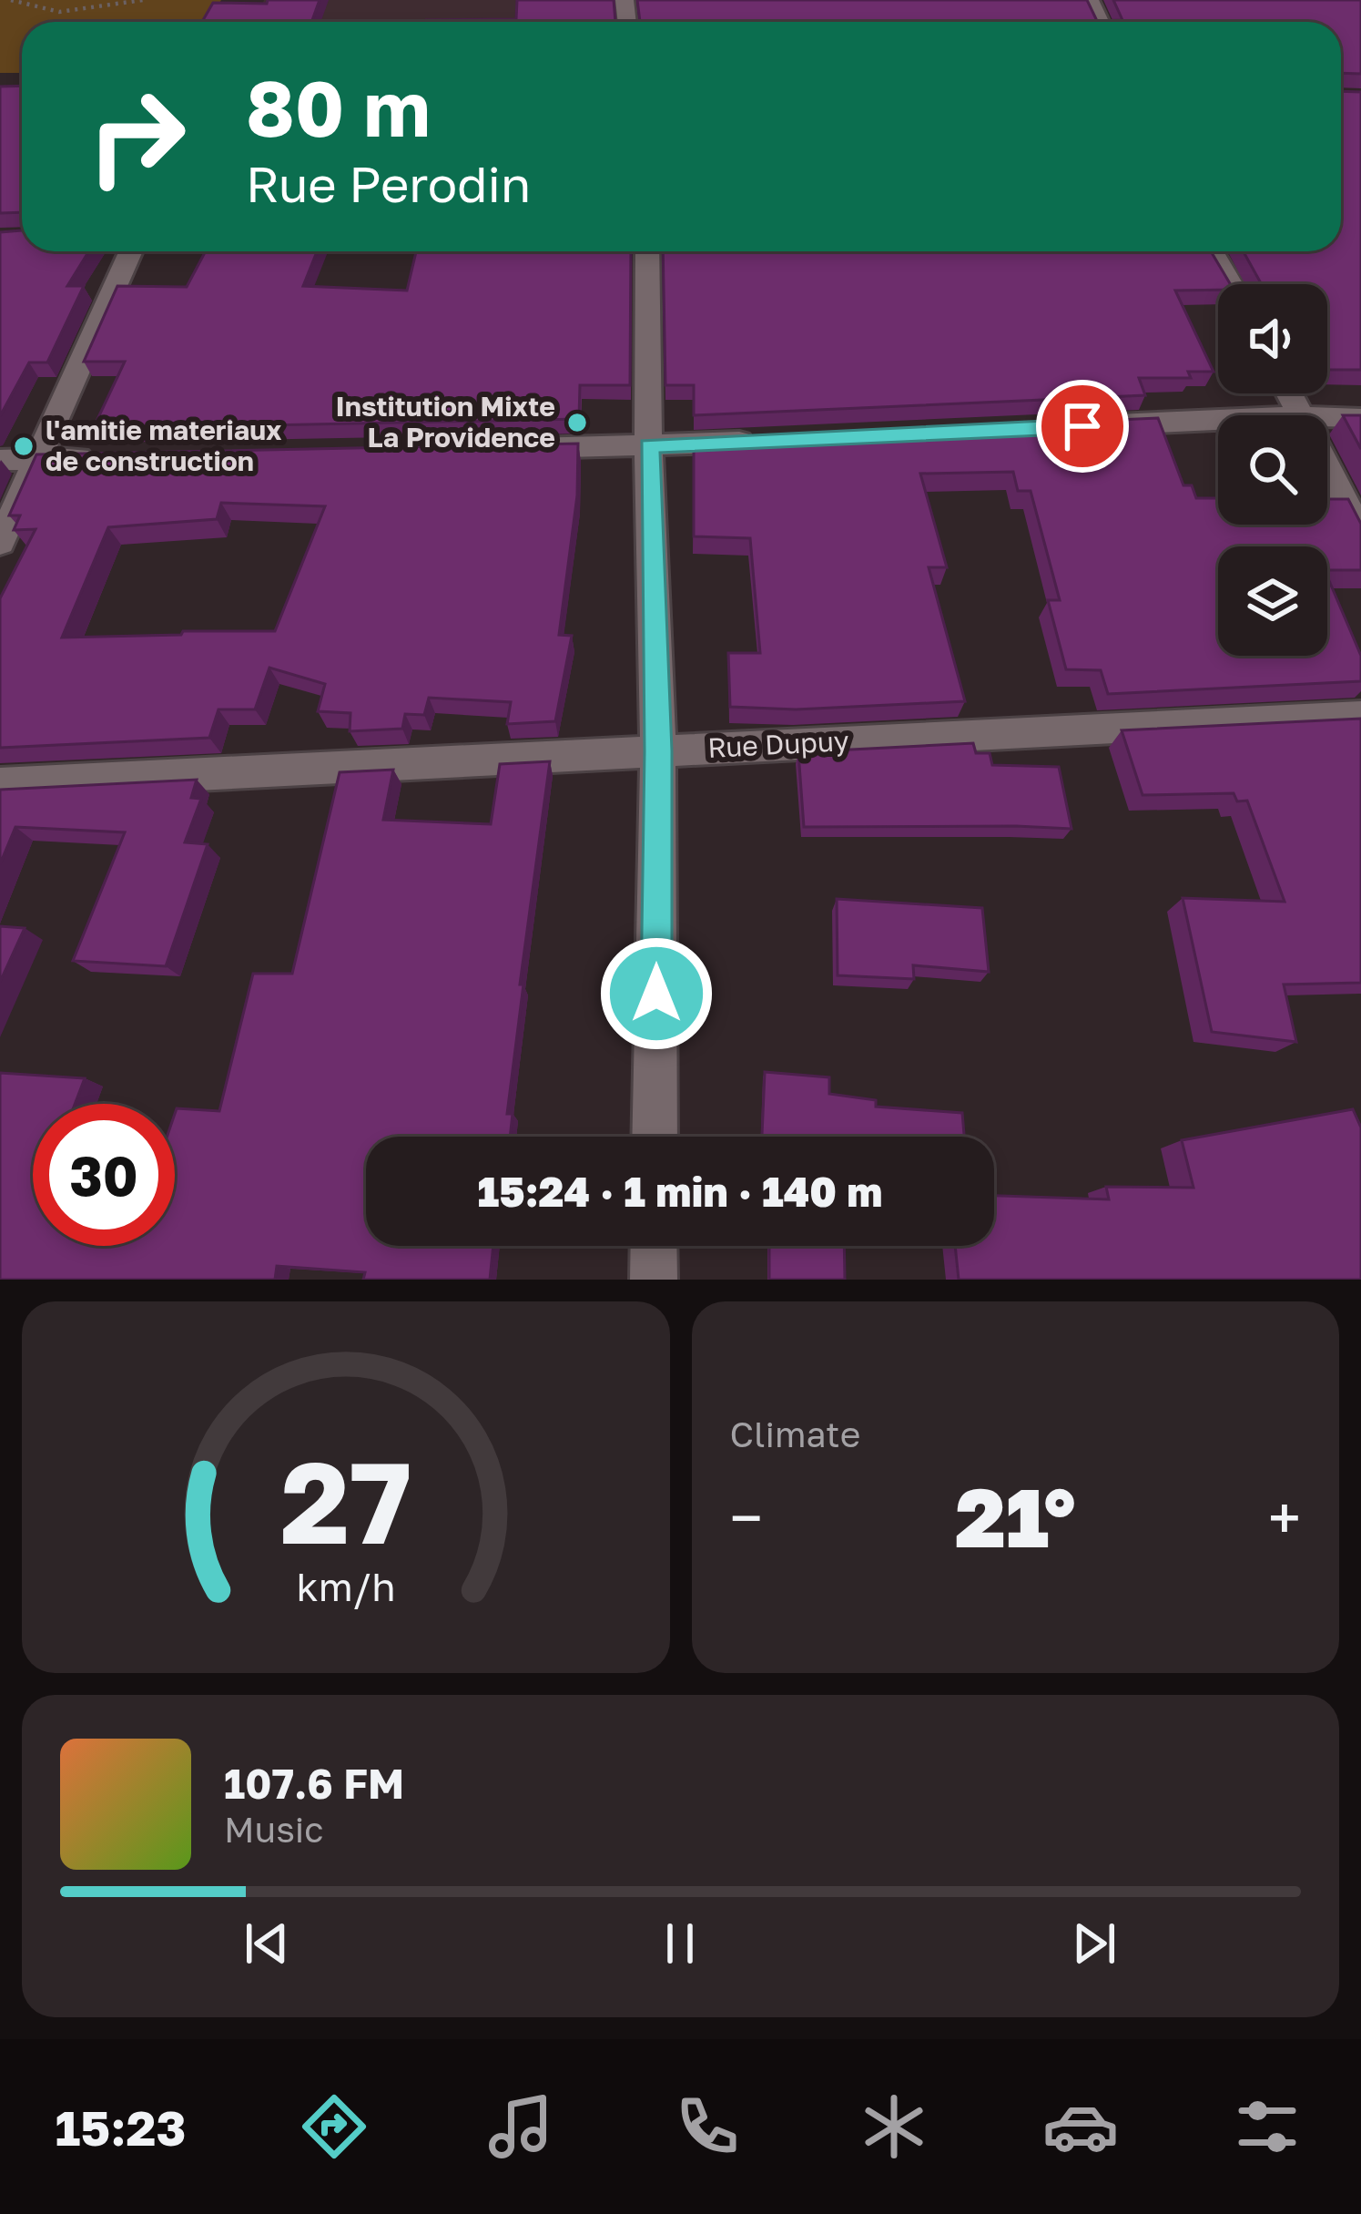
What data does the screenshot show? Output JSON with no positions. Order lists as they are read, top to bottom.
{
  "streets": {
    "street": ["Rue Dupuy"]
  },
  "places": ["Institution Mixte La Providence", "l'amitie materiaux de construction"],
  "page": {
    "turn": ["80 m", "Rue Perodin"],
    "limit": "30",
    "trip": "15:24 · 1 min · 140 m",
    "tile": "Climate",
    "heat": ["−", "21°", "+"],
    "song": ["107.6 FM", "Music"],
    "tabs": "15:23",
    "gauge": ["27", "km/h"]
  }
}
